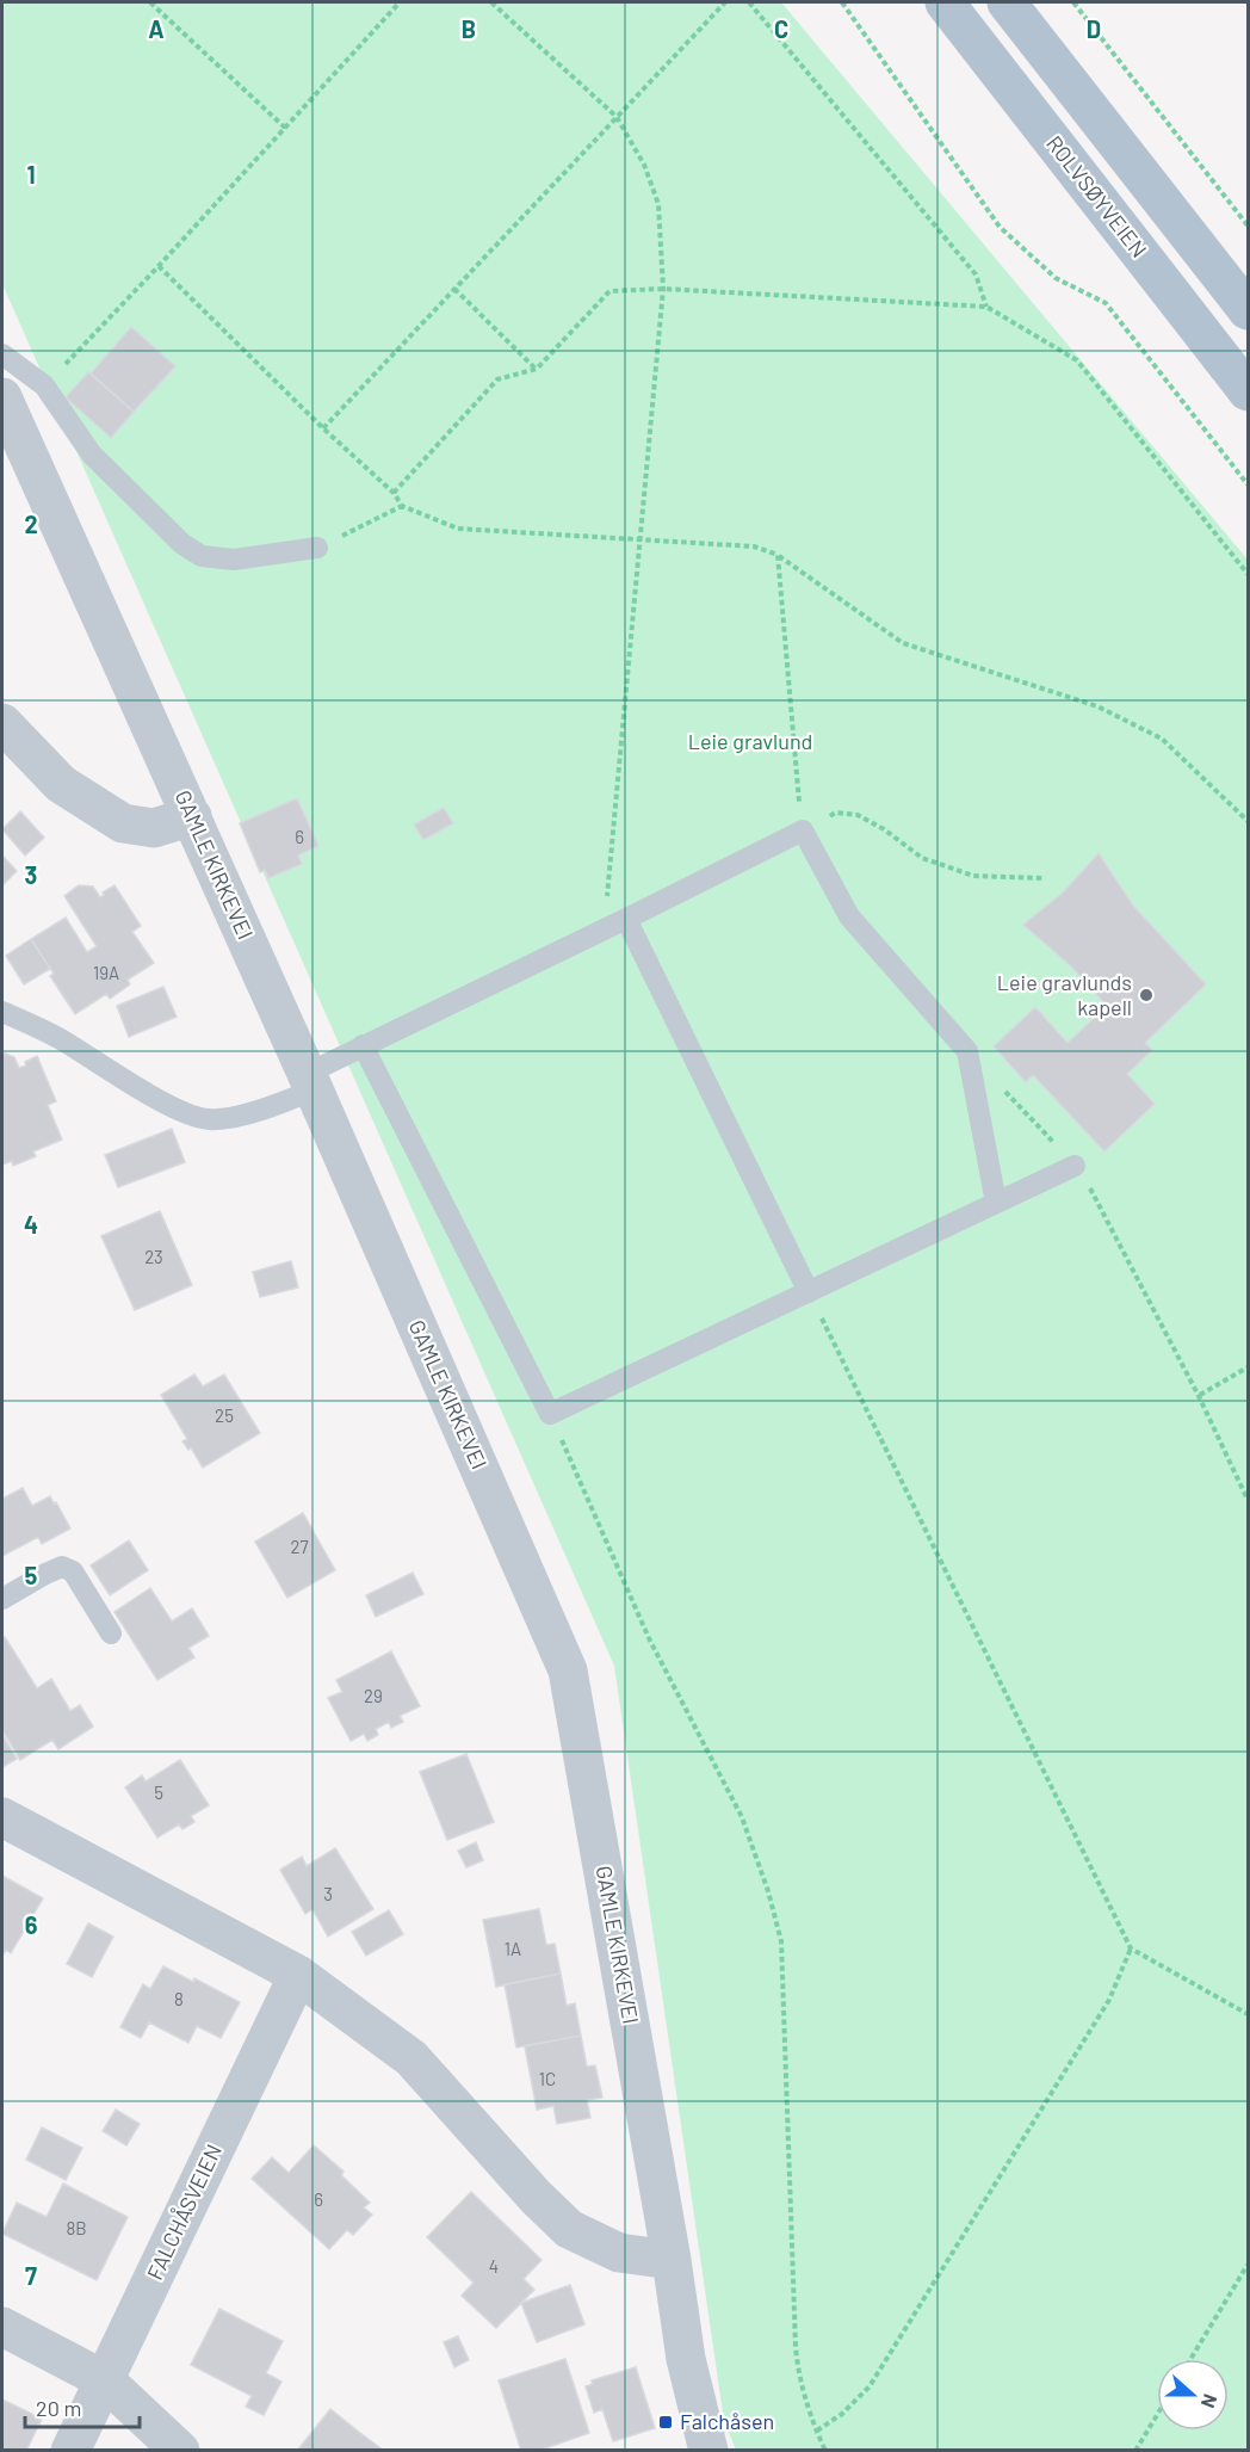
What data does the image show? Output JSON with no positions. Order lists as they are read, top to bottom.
{
  "streets": {
    "main road": ["ROLVSØYVEIEN"],
    "street": ["GAMLE KIRKEVEI", "FALCHÅSVEIEN"]
  },
  "parks": ["Leie gravlund"],
  "places": {
    "other": ["Leie gravlunds kapell"],
    "transit": ["Falchåsen"]
  },
  "house_numbers": [
    "6",
    "19A",
    "23",
    "25",
    "27",
    "29",
    "5",
    "3",
    "1A",
    "8",
    "1C",
    "6",
    "8B",
    "4"
  ],
  "scale_bar": "20 m",
  "north": "right",
  "grid": {
    "columns": [
      "A",
      "B",
      "C",
      "D"
    ],
    "rows": [
      "1",
      "2",
      "3",
      "4",
      "5",
      "6",
      "7"
    ]
  }
}
